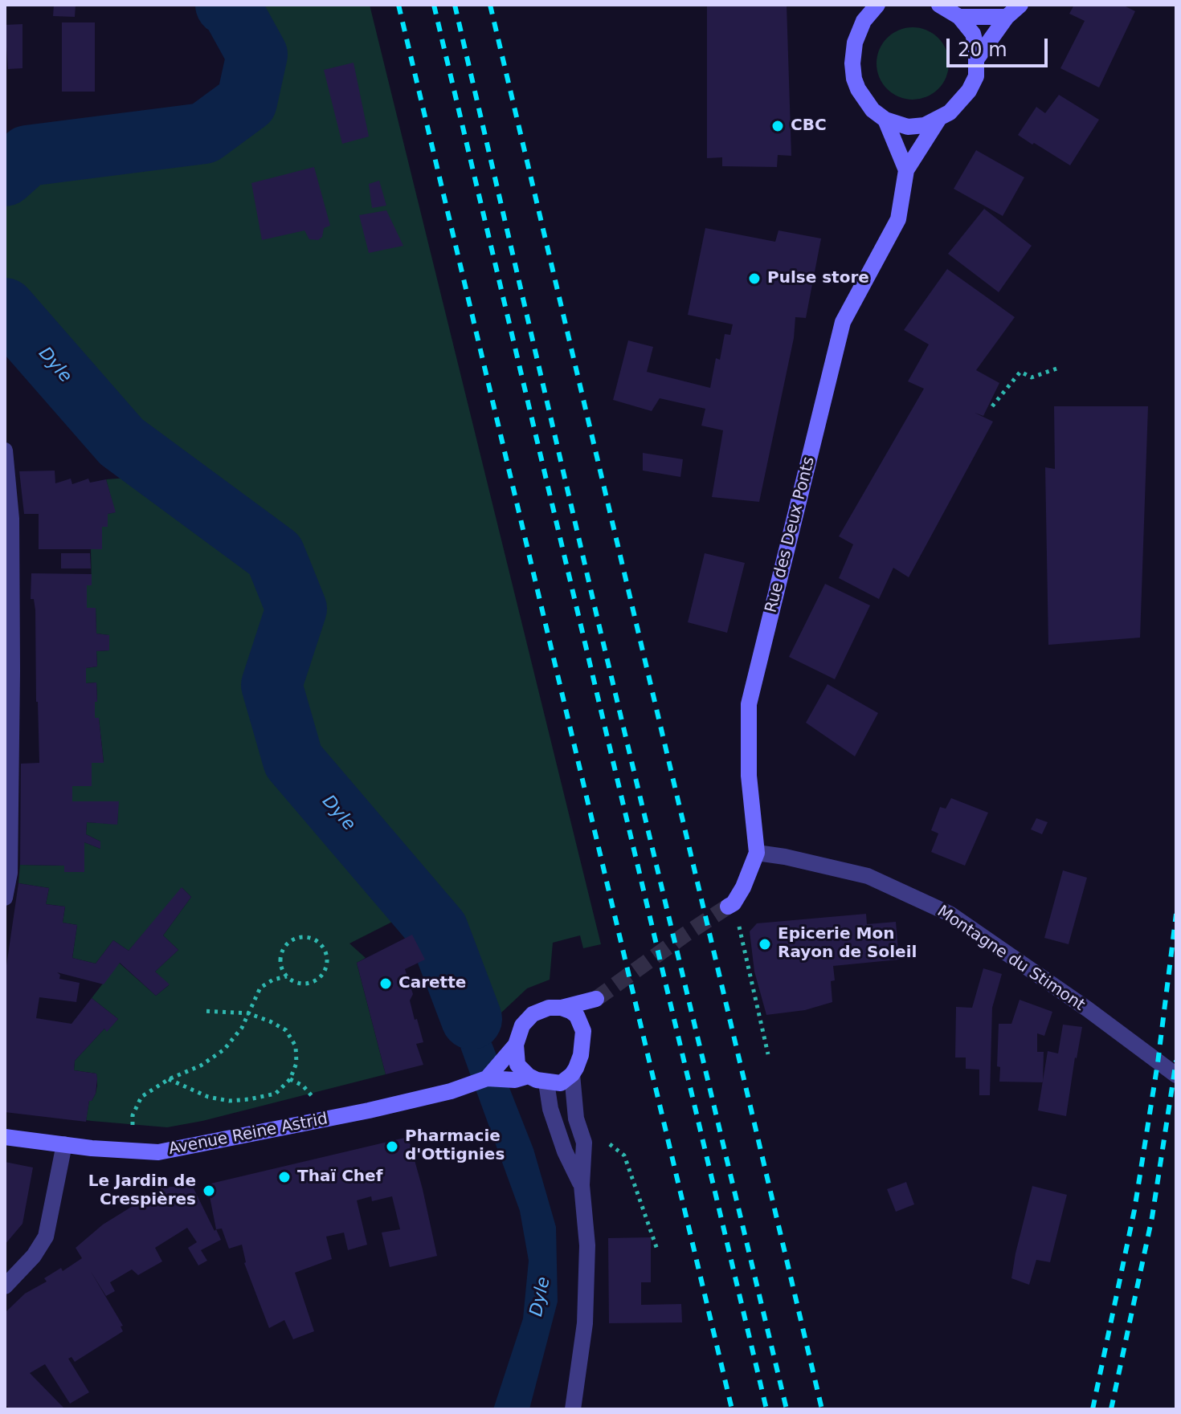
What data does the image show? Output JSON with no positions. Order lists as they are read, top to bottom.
{
  "streets": {
    "main road": ["Rue des Deux Ponts", "Avenue Reine Astrid"],
    "street": ["Montagne du Stimont"]
  },
  "crossings": [
    ["Rue des Deux Ponts", "Montagne du Stimont"]
  ],
  "water": ["Dyle"],
  "places": [
    "CBC",
    "Pulse store",
    "Epicerie Mon Rayon de Soleil",
    "Carette",
    "Pharmacie d'Ottignies",
    "Thaï Chef",
    "Le Jardin de Crespières"
  ],
  "scale_bar": "20 m"
}
